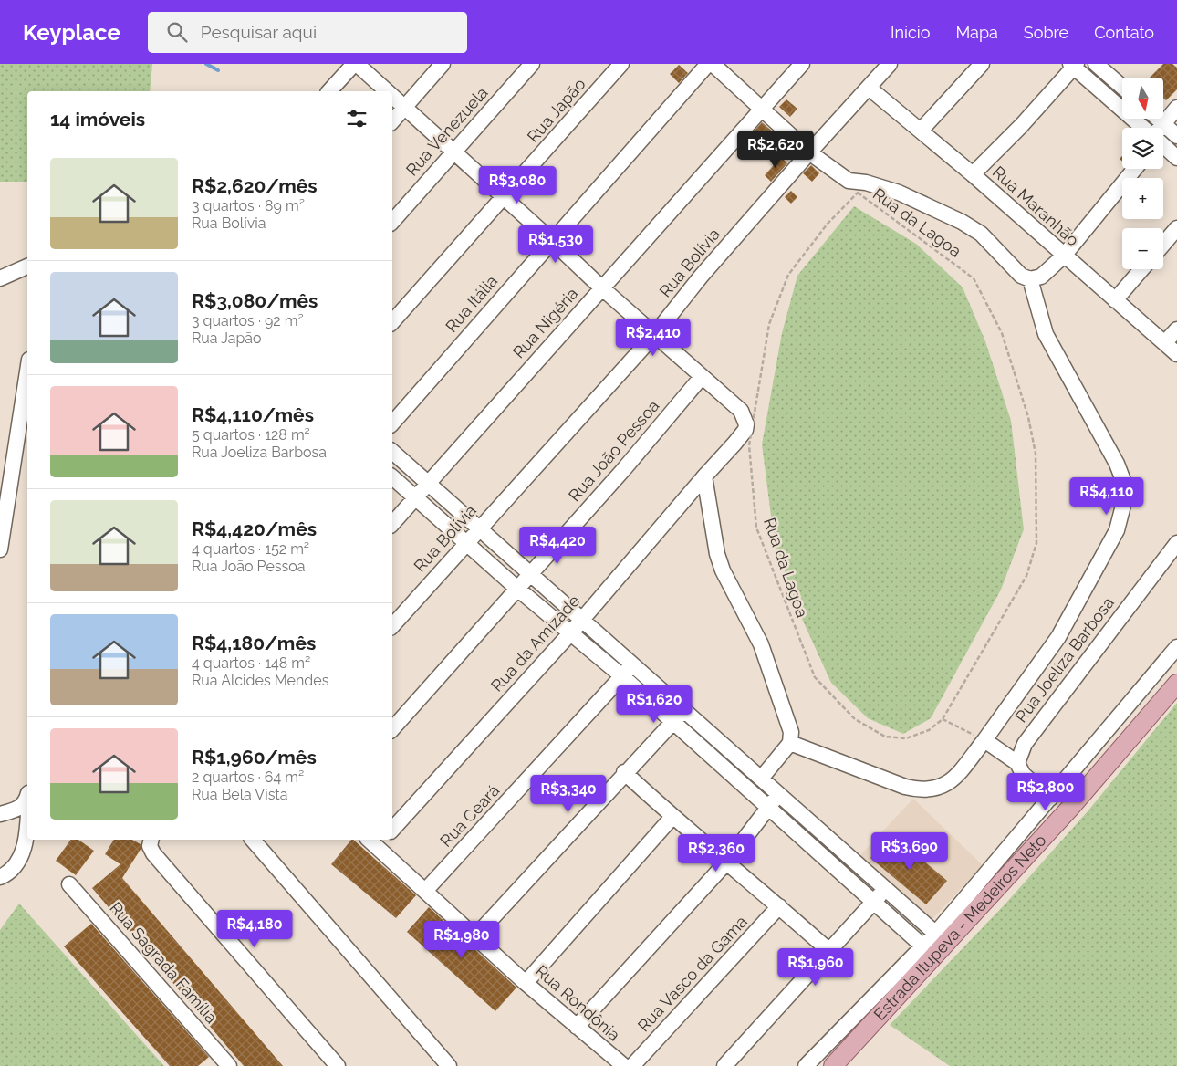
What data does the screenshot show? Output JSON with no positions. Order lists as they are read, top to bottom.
{
  "streets": {
    "main road": ["Estrada Itupeva - Medeiros Neto"],
    "street": [
      "Rua Japão",
      "Rua Venezuela",
      "Rua Maranhão",
      "Rua Bolívia",
      "Rua Itália",
      "Rua Nigéria",
      "Rua João Pessoa",
      "Rua da Amizade",
      "Rua Joeliza Barbosa",
      "Rua Ceará",
      "Rua Sagrada Família",
      "Rua Vasco da Gama",
      "Rua Rondônia"
    ],
    "path": ["Rua da Lagoa"]
  },
  "crossings": [
    ["Rua Maranhão", "Rua Bolívia"],
    ["Rua João Pessoa", "Rua da Amizade"],
    ["Rua Ceará", "Rua Rondônia"]
  ],
  "north": "bottom",
  "page": {
    "header": "Keyplace",
    "search": "Pesquisar aqui",
    "nav": [
      "Início",
      "Mapa",
      "Sobre",
      "Contato"
    ],
    "map_buttons": ["+", "−"],
    "heading": "14 imóveis",
    "price": [
      "R$2,620",
      "R$3,080",
      "R$1,530",
      "R$2,410",
      "R$4,110",
      "R$4,420",
      "R$1,620",
      "R$2,800",
      "R$3,340",
      "R$3,690",
      "R$2,360",
      "R$4,180",
      "R$1,980",
      "R$1,960"
    ],
    "list": [
      {
        "name": "R$2,620/mês",
        "note": "3 quartos · 89 m² · Rua Bolívia"
      },
      {
        "name": "R$3,080/mês",
        "note": "3 quartos · 92 m² · Rua Japão"
      },
      {
        "name": "R$4,110/mês",
        "note": "5 quartos · 128 m² · Rua Joeliza Barbosa"
      },
      {
        "name": "R$4,420/mês",
        "note": "4 quartos · 152 m² · Rua João Pessoa"
      },
      {
        "name": "R$4,180/mês",
        "note": "4 quartos · 148 m² · Rua Alcides Mendes"
      },
      {
        "name": "R$1,960/mês",
        "note": "2 quartos · 64 m² · Rua Bela Vista"
      }
    ]
  }
}
